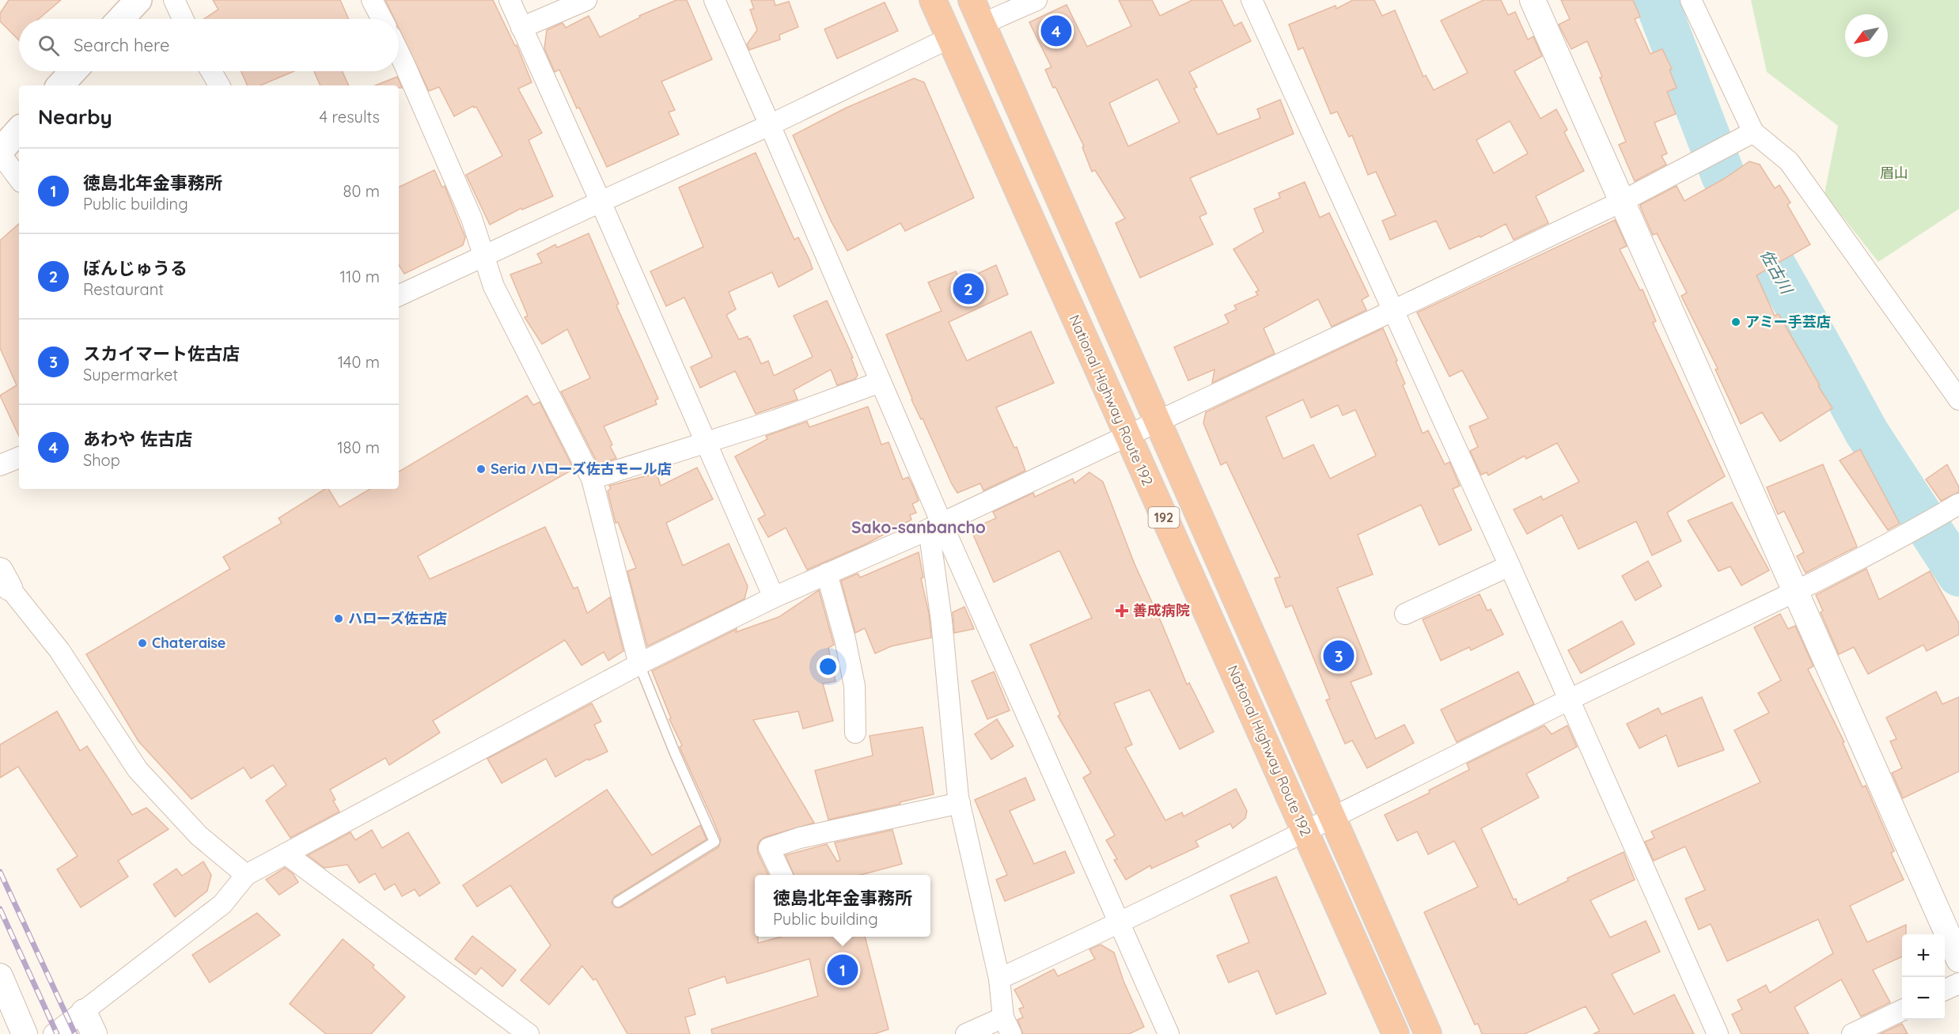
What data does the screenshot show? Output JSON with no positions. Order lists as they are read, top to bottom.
{
  "streets": {
    "highway": ["National Highway Route 192", "192"]
  },
  "districts": ["Sako-sanbancho"],
  "water": ["佐古川"],
  "parks": ["眉山"],
  "places": {
    "other": [
      "アミー手芸店",
      "Seria ハローズ佐古モール店",
      "ハローズ佐古店",
      "Chateraise"
    ],
    "health": ["善成病院"]
  },
  "north": "bottom left",
  "page": {
    "pins": [
      "4",
      "2",
      "3",
      "1"
    ],
    "search": "Search here",
    "heading": ["Nearby", "4 results"],
    "list": [
      {
        "mark": "1",
        "name": "徳島北年金事務所",
        "note": "Public building",
        "value": "80 m"
      },
      {
        "mark": "2",
        "name": "ぼんじゅうる",
        "note": "Restaurant",
        "value": "110 m"
      },
      {
        "mark": "3",
        "name": "スカイマート佐古店",
        "note": "Supermarket",
        "value": "140 m"
      },
      {
        "mark": "4",
        "name": "あわや 佐古店",
        "note": "Shop",
        "value": "180 m"
      }
    ],
    "popup": ["徳島北年金事務所", "Public building"],
    "map_buttons": ["+", "−"]
  }
}
